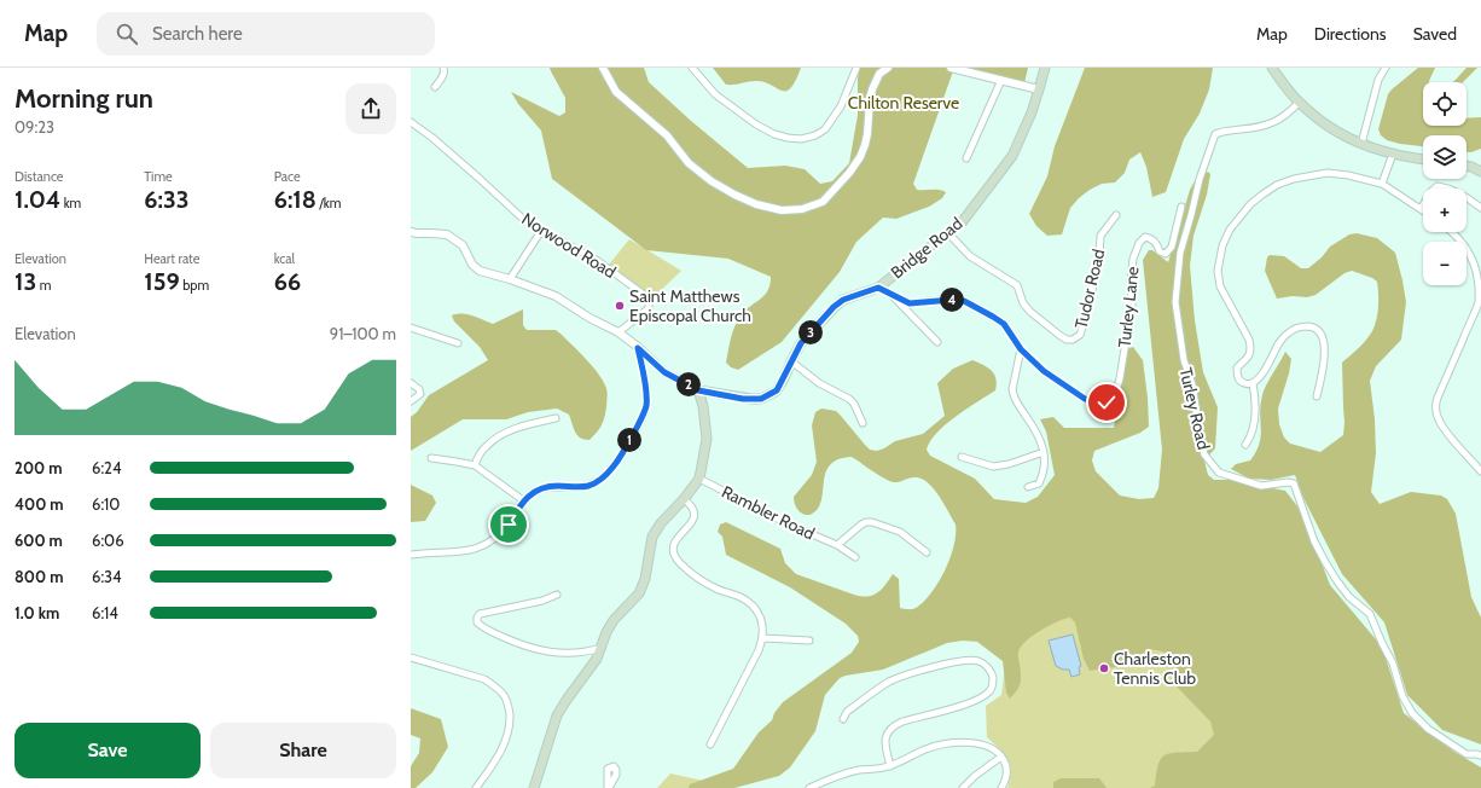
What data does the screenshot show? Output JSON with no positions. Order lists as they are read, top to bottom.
{
  "streets": {
    "main road": ["Bridge Road"],
    "street": [
      "Norwood Road",
      "Tudor Road",
      "Turley Lane",
      "Turley Road",
      "Rambler Road"
    ]
  },
  "crossings": [
    ["Norwood Road", "Bridge Road"],
    ["Bridge Road", "Tudor Road"]
  ],
  "parks": ["Chilton Reserve"],
  "places": ["Saint Matthews Episcopal Church", "Charleston Tennis Club"],
  "page": {
    "header": "Map",
    "search": "Search here",
    "nav": ["Map", "Directions", "Saved"],
    "heading": ["Morning run", "09:23"],
    "map_buttons": ["+", "−"],
    "stats": [
      ["Distance", "1.04 km"],
      ["Time", "6:33"],
      ["Pace", "6:18 /km"],
      ["Elevation", "13 m"],
      ["Heart rate", "159 bpm"],
      ["kcal", "66"]
    ],
    "pins": [
      "4",
      "3",
      "2",
      "1"
    ],
    "chart": ["Elevation", "91–100 m"],
    "list": [
      {
        "name": "200 m",
        "note": "6:24"
      },
      {
        "name": "400 m",
        "note": "6:10"
      },
      {
        "name": "600 m",
        "note": "6:06"
      },
      {
        "name": "800 m",
        "note": "6:34"
      },
      {
        "name": "1.0 km",
        "note": "6:14"
      }
    ],
    "buttons": ["Save", "Share"]
  }
}
